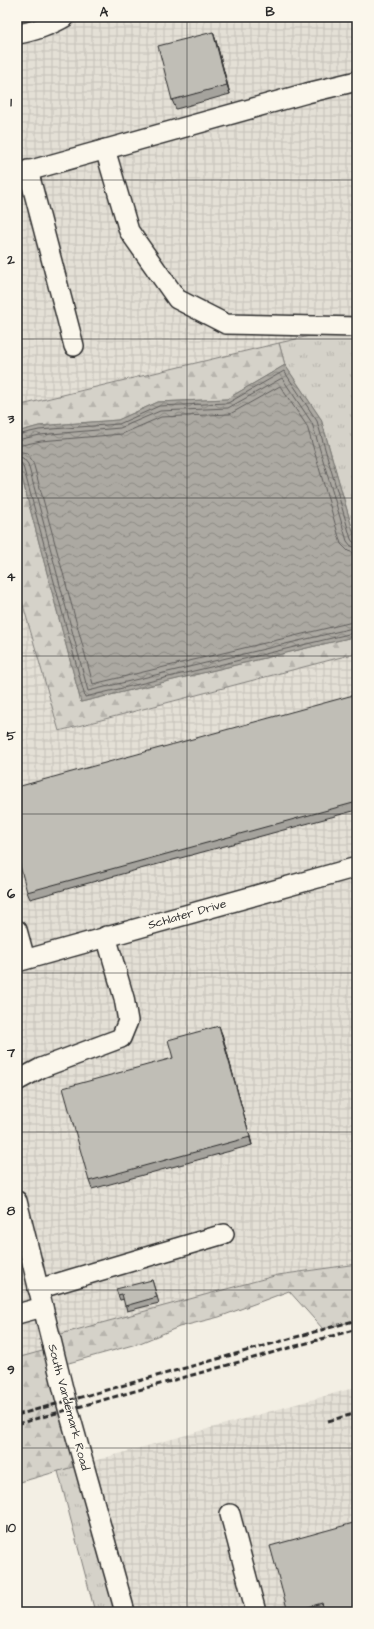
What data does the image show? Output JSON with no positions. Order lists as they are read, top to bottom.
{
  "streets": {
    "street": ["Schlater Drive", "South Vandemark Road"]
  },
  "grid": {
    "columns": ["A", "B"],
    "rows": [
      "1",
      "2",
      "3",
      "4",
      "5",
      "6",
      "7",
      "8",
      "9",
      "10"
    ]
  }
}
